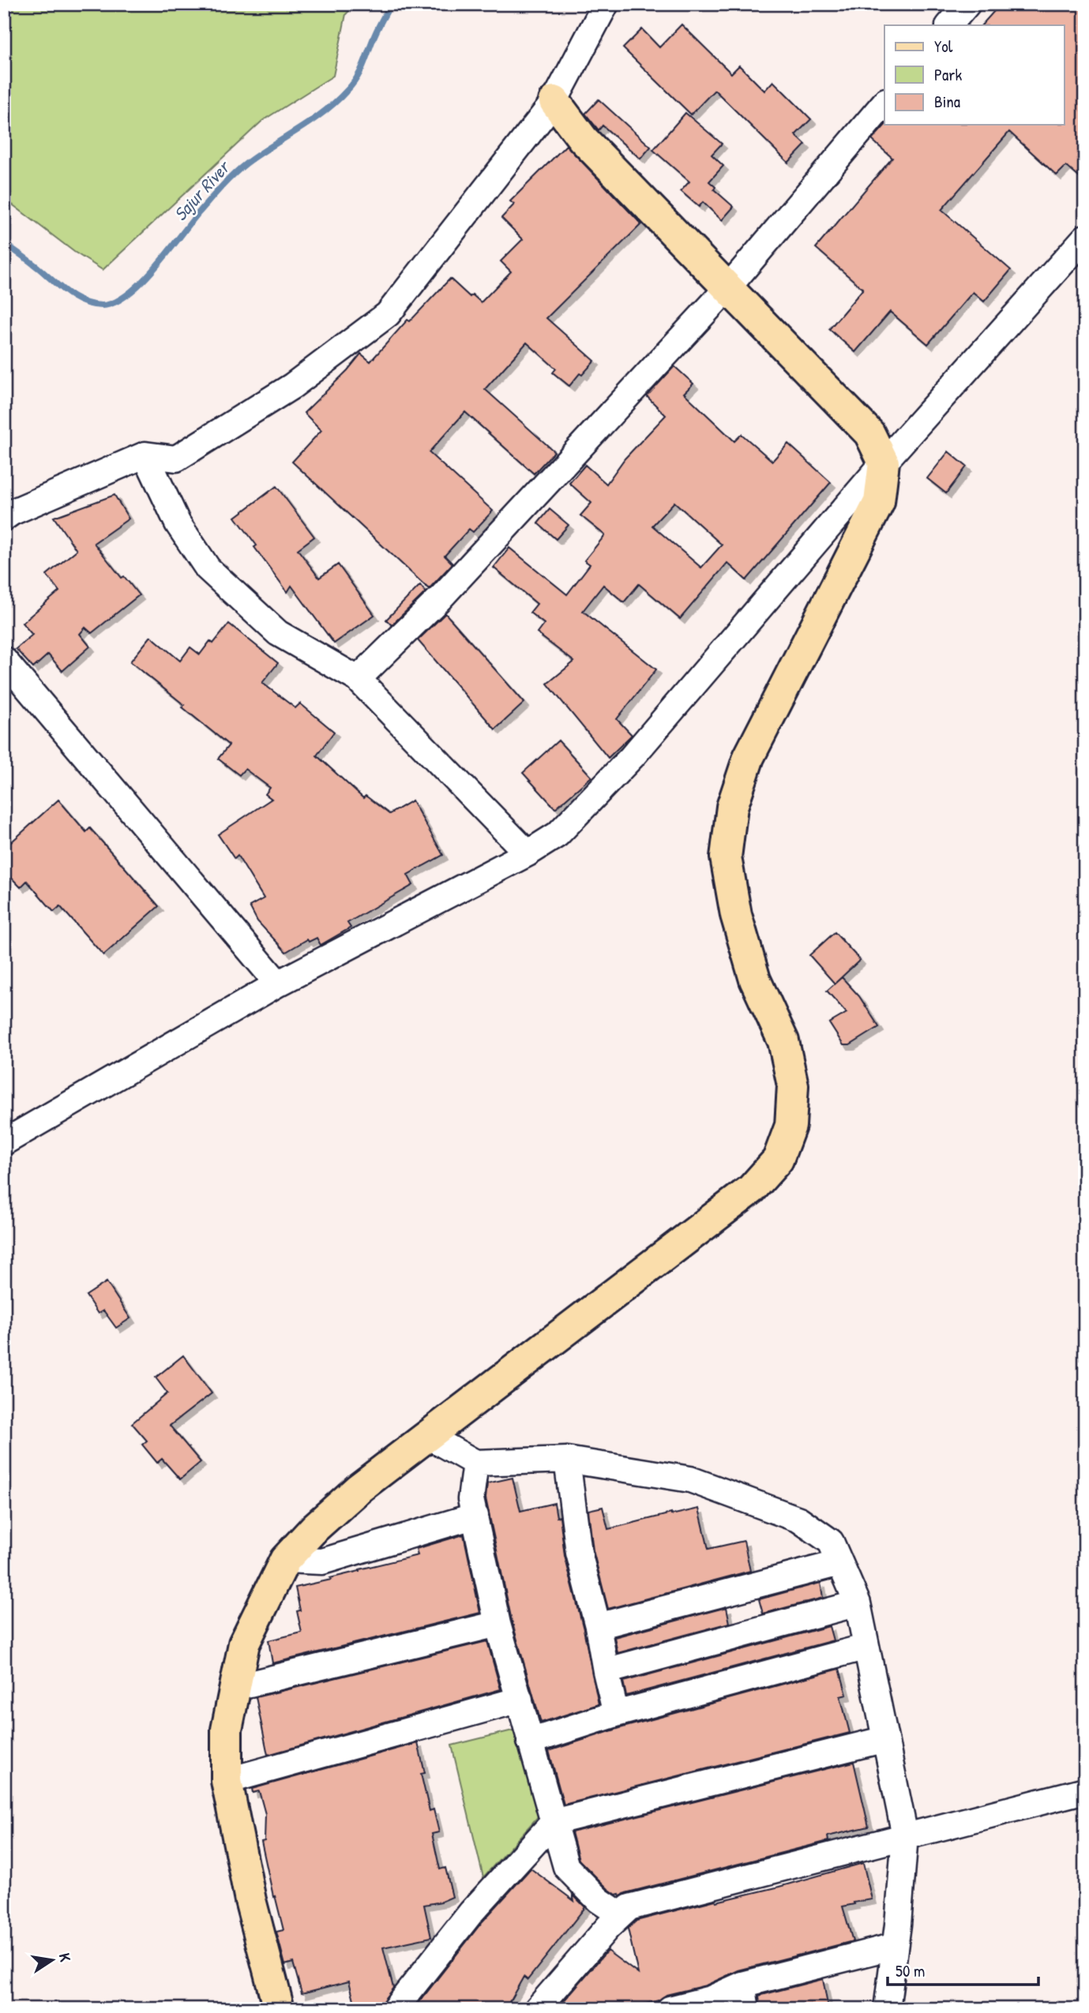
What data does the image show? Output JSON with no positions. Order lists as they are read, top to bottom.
{
  "water": ["Sajur River"],
  "legend": ["Yol", "Park", "Bina"],
  "scale_bar": "50 m",
  "north": "right"
}
